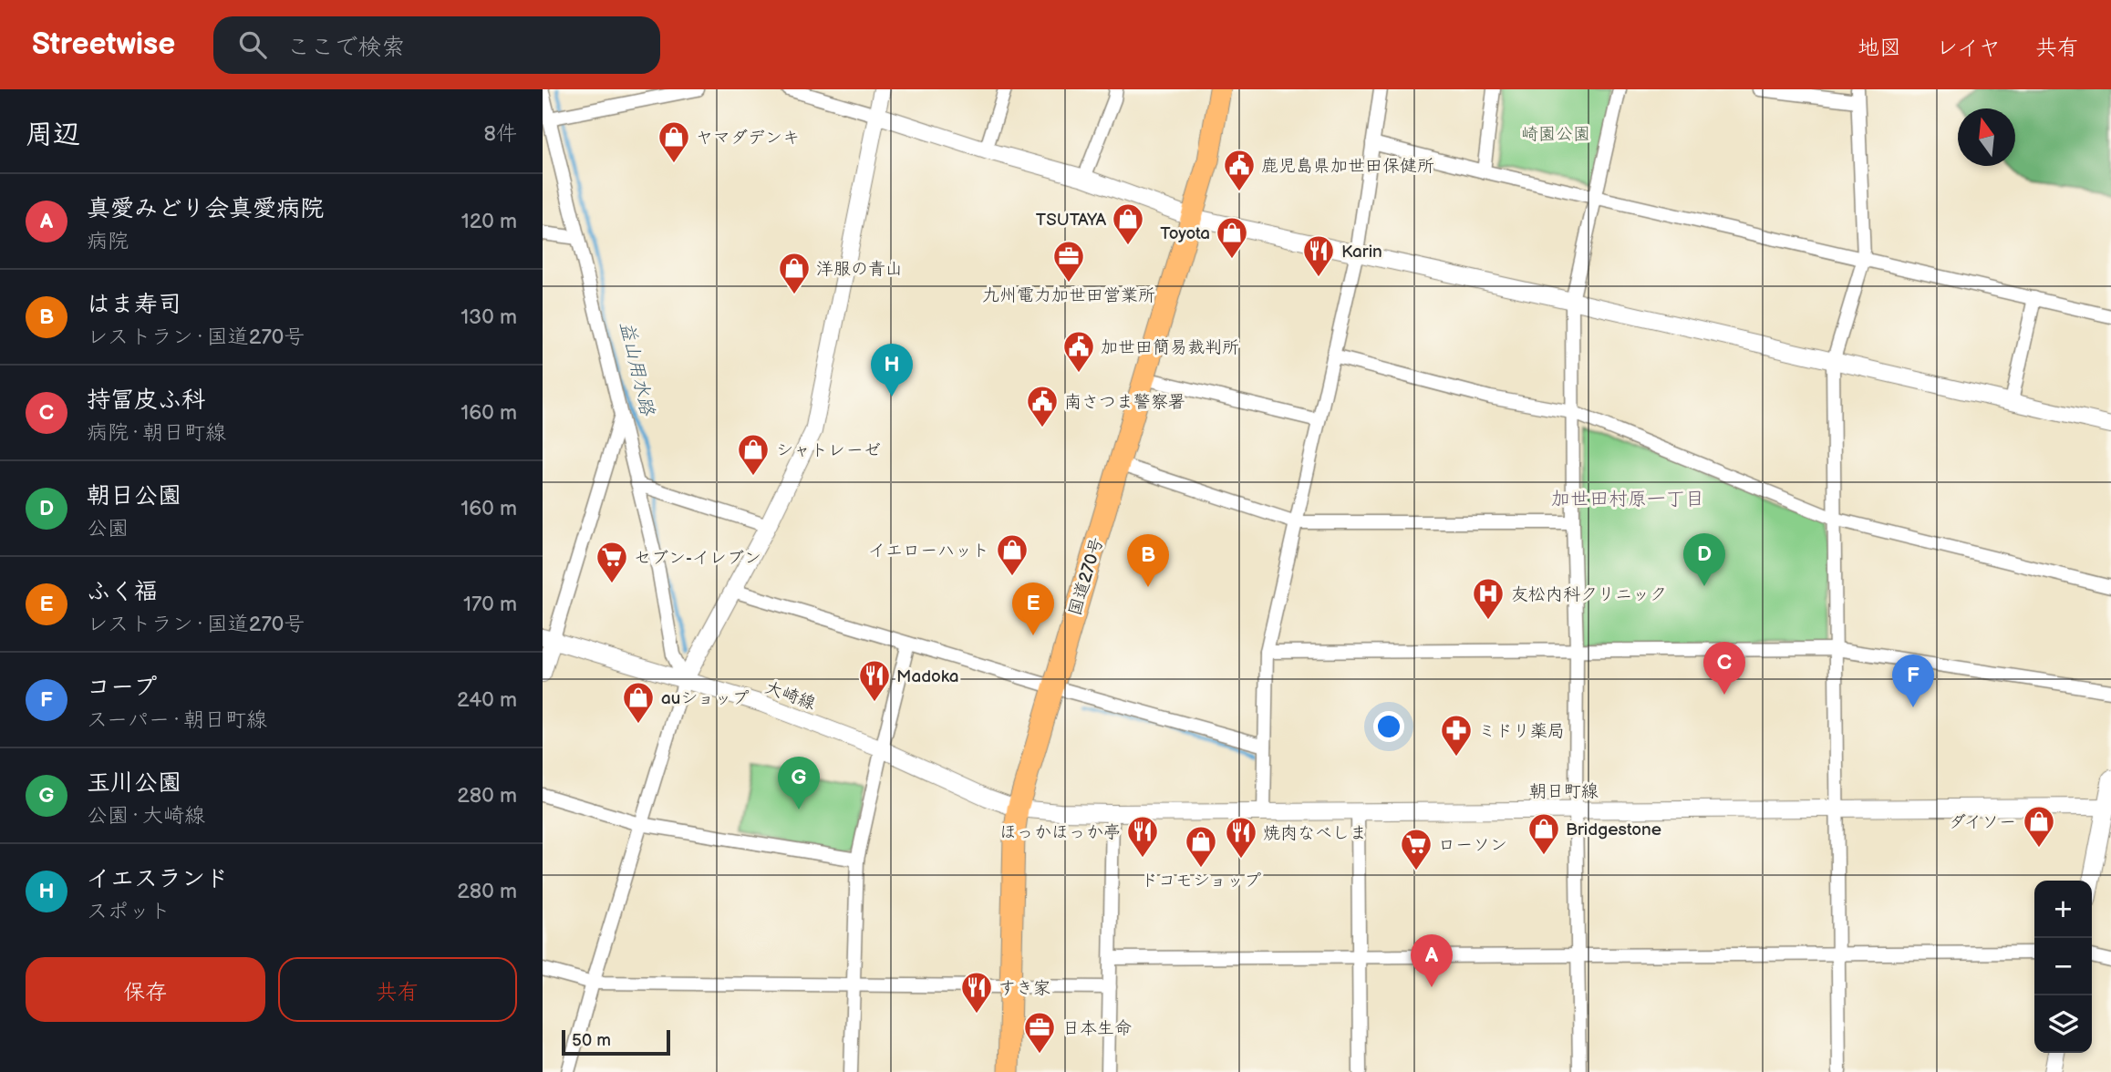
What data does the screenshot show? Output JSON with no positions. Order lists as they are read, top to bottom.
{
  "streets": {
    "highway": ["国道270号"],
    "street": ["大崎線", "朝日町線"]
  },
  "crossings": [
    ["国道270号", "大崎線"],
    ["国道270号", "朝日町線"],
    ["大崎線", "朝日町線"]
  ],
  "districts": ["加世田村原一丁目"],
  "water": ["益山用水路"],
  "parks": ["崎園公園"],
  "places": {
    "shop": [
      "ヤマダデンキ",
      "TSUTAYA",
      "Toyota",
      "洋服の青山",
      "シャトレーゼ",
      "イエローハット",
      "auショップ",
      "ダイソー",
      "Bridgestone",
      "ドコモショップ"
    ],
    "public building": ["鹿児島県加世田保健所", "加世田簡易裁判所", "南さつま警察署"],
    "restaurant": [
      "Karin",
      "Madoka",
      "ほっかほっか亭",
      "焼肉なべしま",
      "すき家"
    ],
    "office": ["九州電力加世田営業所", "日本生命"],
    "supermarket": ["セブン-イレブン", "ローソン"],
    "hospital": ["友松内科クリニック"],
    "pharmacy": ["ミドリ薬局"]
  },
  "scale_bar": "50 m",
  "north": "top",
  "page": {
    "header": "Streetwise",
    "search": "ここで検索",
    "nav": ["地図", "レイヤ", "共有"],
    "heading": ["周辺", "8件"],
    "list": [
      {
        "mark": "A",
        "name": "真愛みどり会真愛病院",
        "note": "病院",
        "value": "120 m"
      },
      {
        "mark": "B",
        "name": "はま寿司",
        "note": "レストラン · 国道270号",
        "value": "130 m"
      },
      {
        "mark": "C",
        "name": "持冨皮ふ科",
        "note": "病院 · 朝日町線",
        "value": "160 m"
      },
      {
        "mark": "D",
        "name": "朝日公園",
        "note": "公園",
        "value": "160 m"
      },
      {
        "mark": "E",
        "name": "ふく福",
        "note": "レストラン · 国道270号",
        "value": "170 m"
      },
      {
        "mark": "F",
        "name": "コープ",
        "note": "スーパー · 朝日町線",
        "value": "240 m"
      },
      {
        "mark": "G",
        "name": "玉川公園",
        "note": "公園 · 大崎線",
        "value": "280 m"
      },
      {
        "mark": "H",
        "name": "イエスランド",
        "note": "スポット",
        "value": "280 m"
      }
    ],
    "pins": [
      "H",
      "D",
      "B",
      "E",
      "C",
      "F",
      "G",
      "A"
    ],
    "map_buttons": ["+", "−"],
    "buttons": ["保存", "共有"],
    "scale": "50 m"
  }
}
